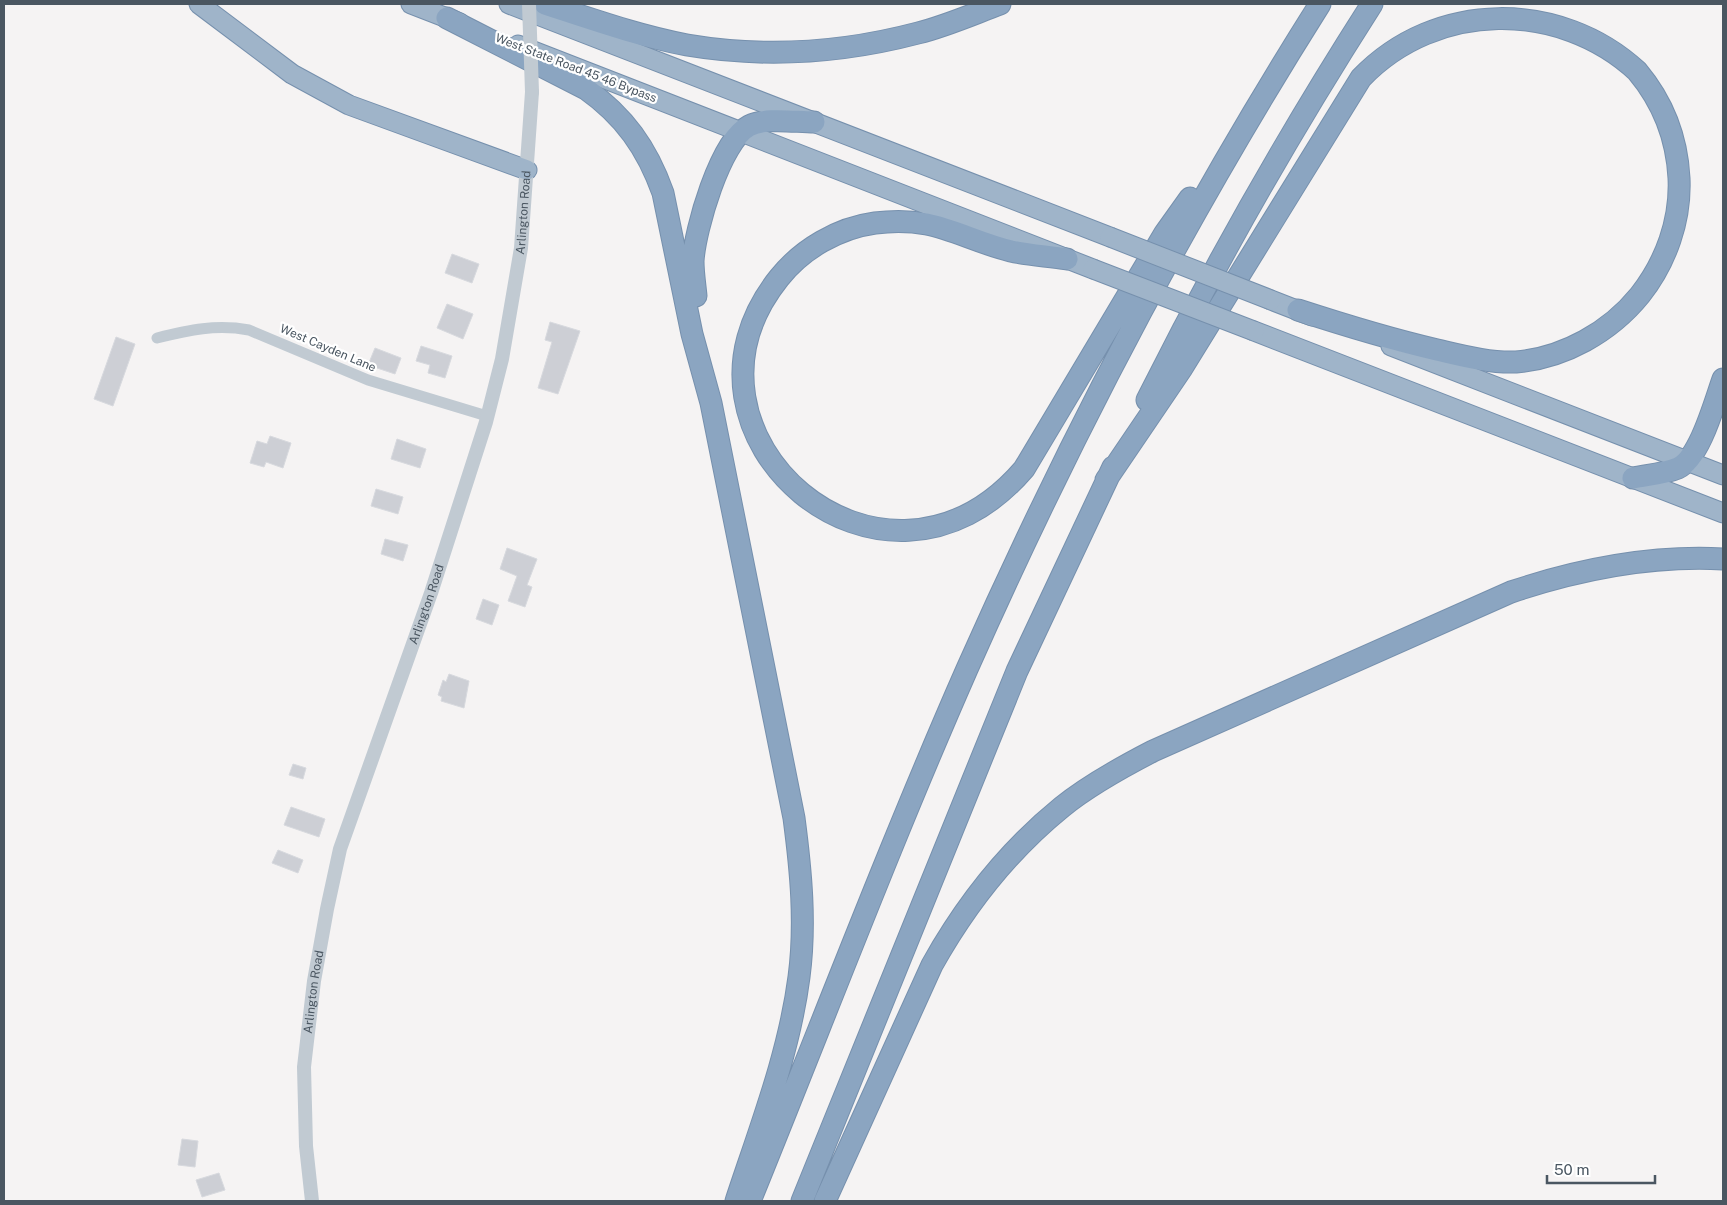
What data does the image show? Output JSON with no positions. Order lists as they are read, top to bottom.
{
  "streets": {
    "highway": ["West State Road 45 46 Bypass"],
    "street": ["Arlington Road", "West Cayden Lane"]
  },
  "crossings": [
    ["Arlington Road", "West Cayden Lane"]
  ],
  "scale_bar": "50 m"
}
